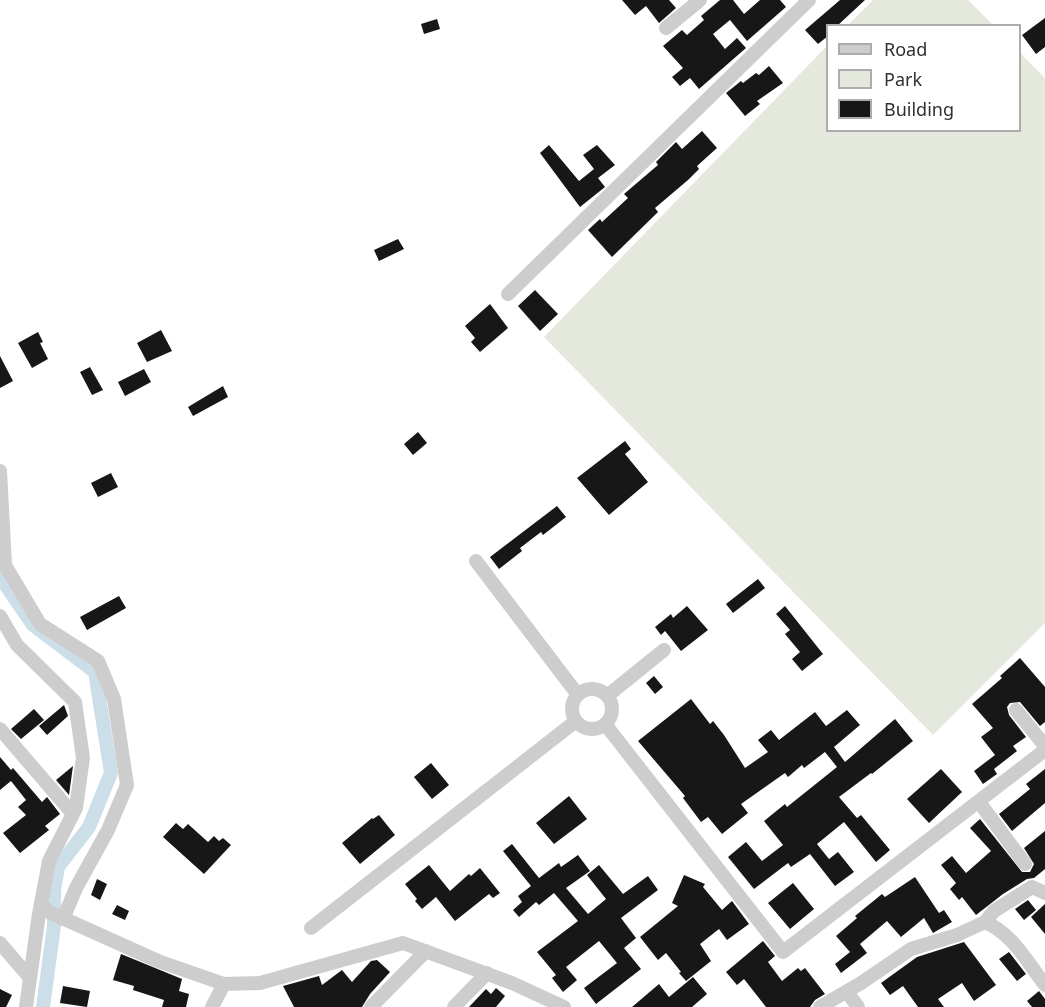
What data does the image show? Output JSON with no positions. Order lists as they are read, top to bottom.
{
  "legend": ["Road", "Park", "Building"]
}
